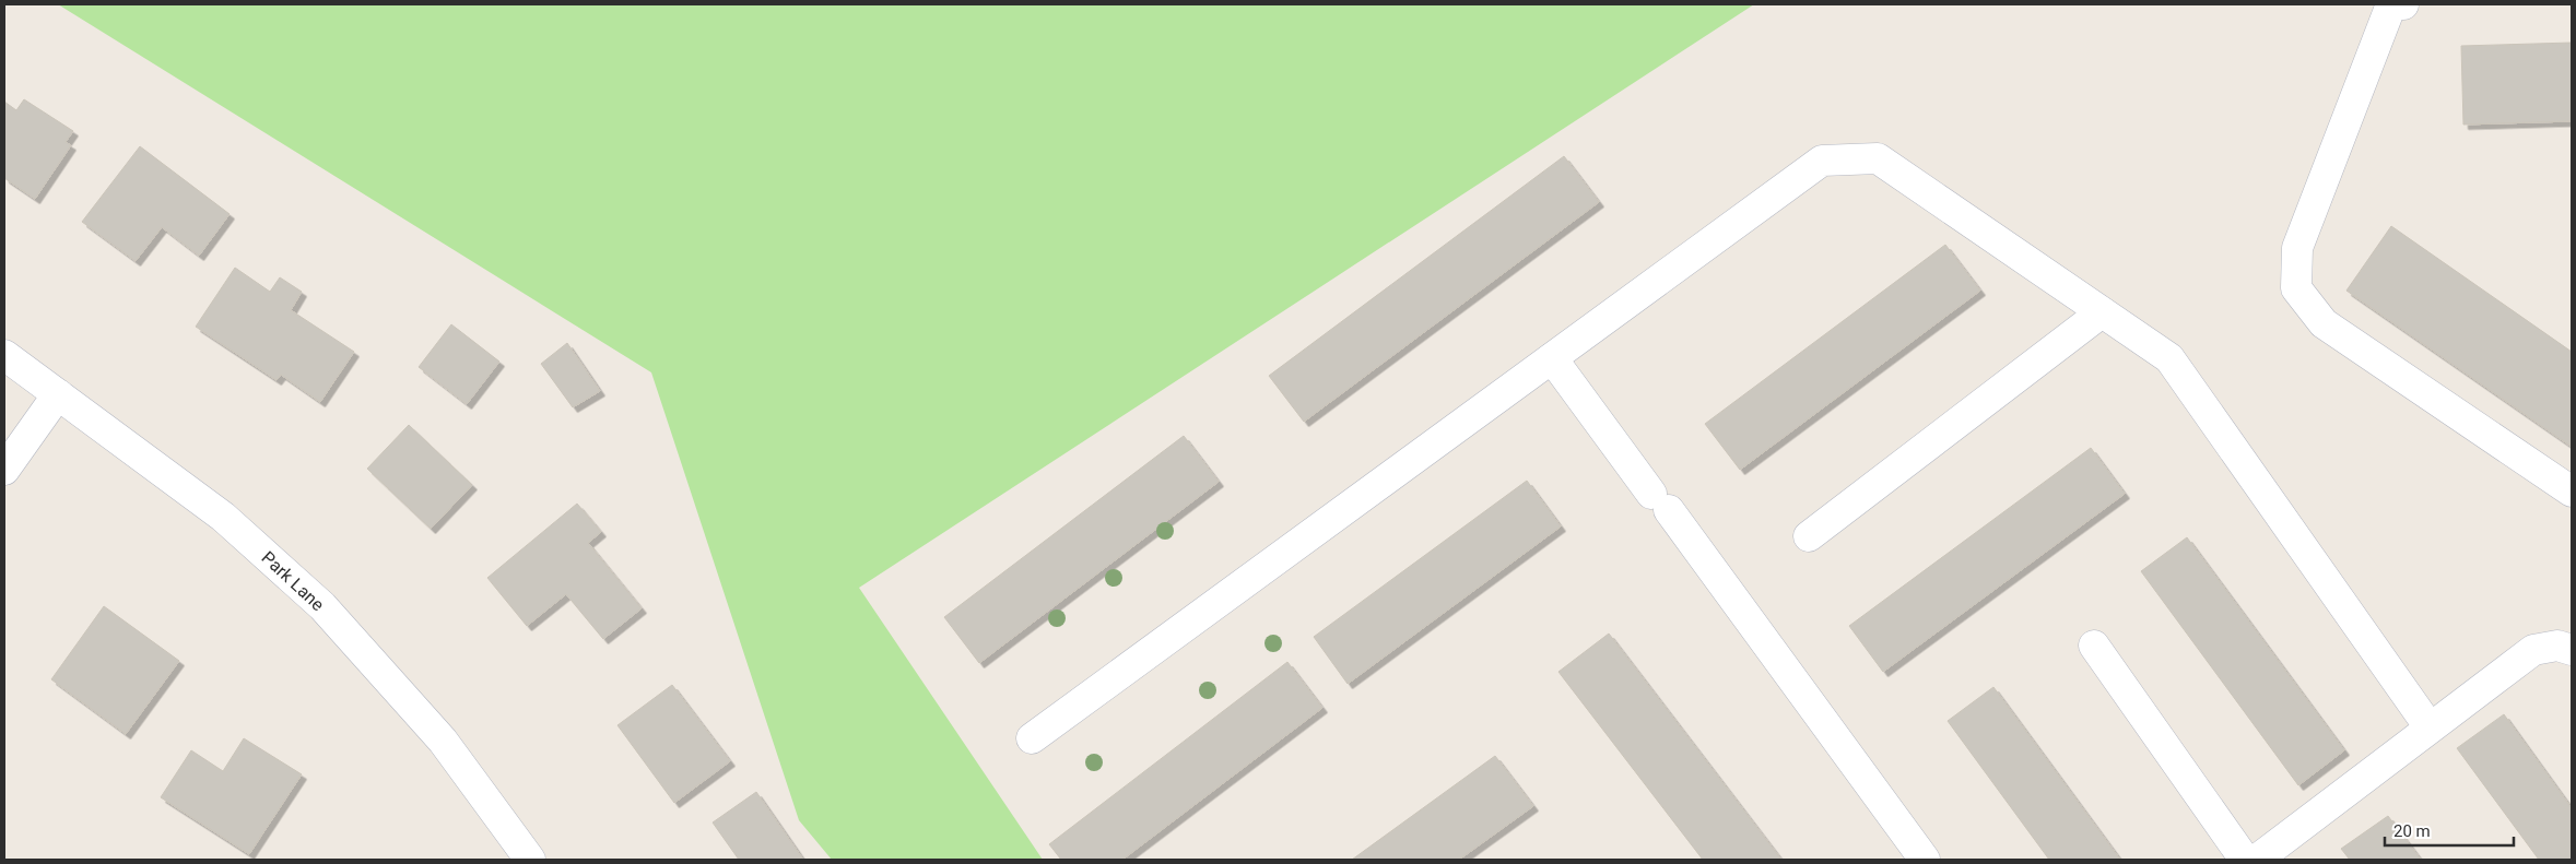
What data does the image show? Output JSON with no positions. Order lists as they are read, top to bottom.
{
  "streets": {
    "street": ["Park Lane"]
  },
  "scale_bar": "20 m"
}
